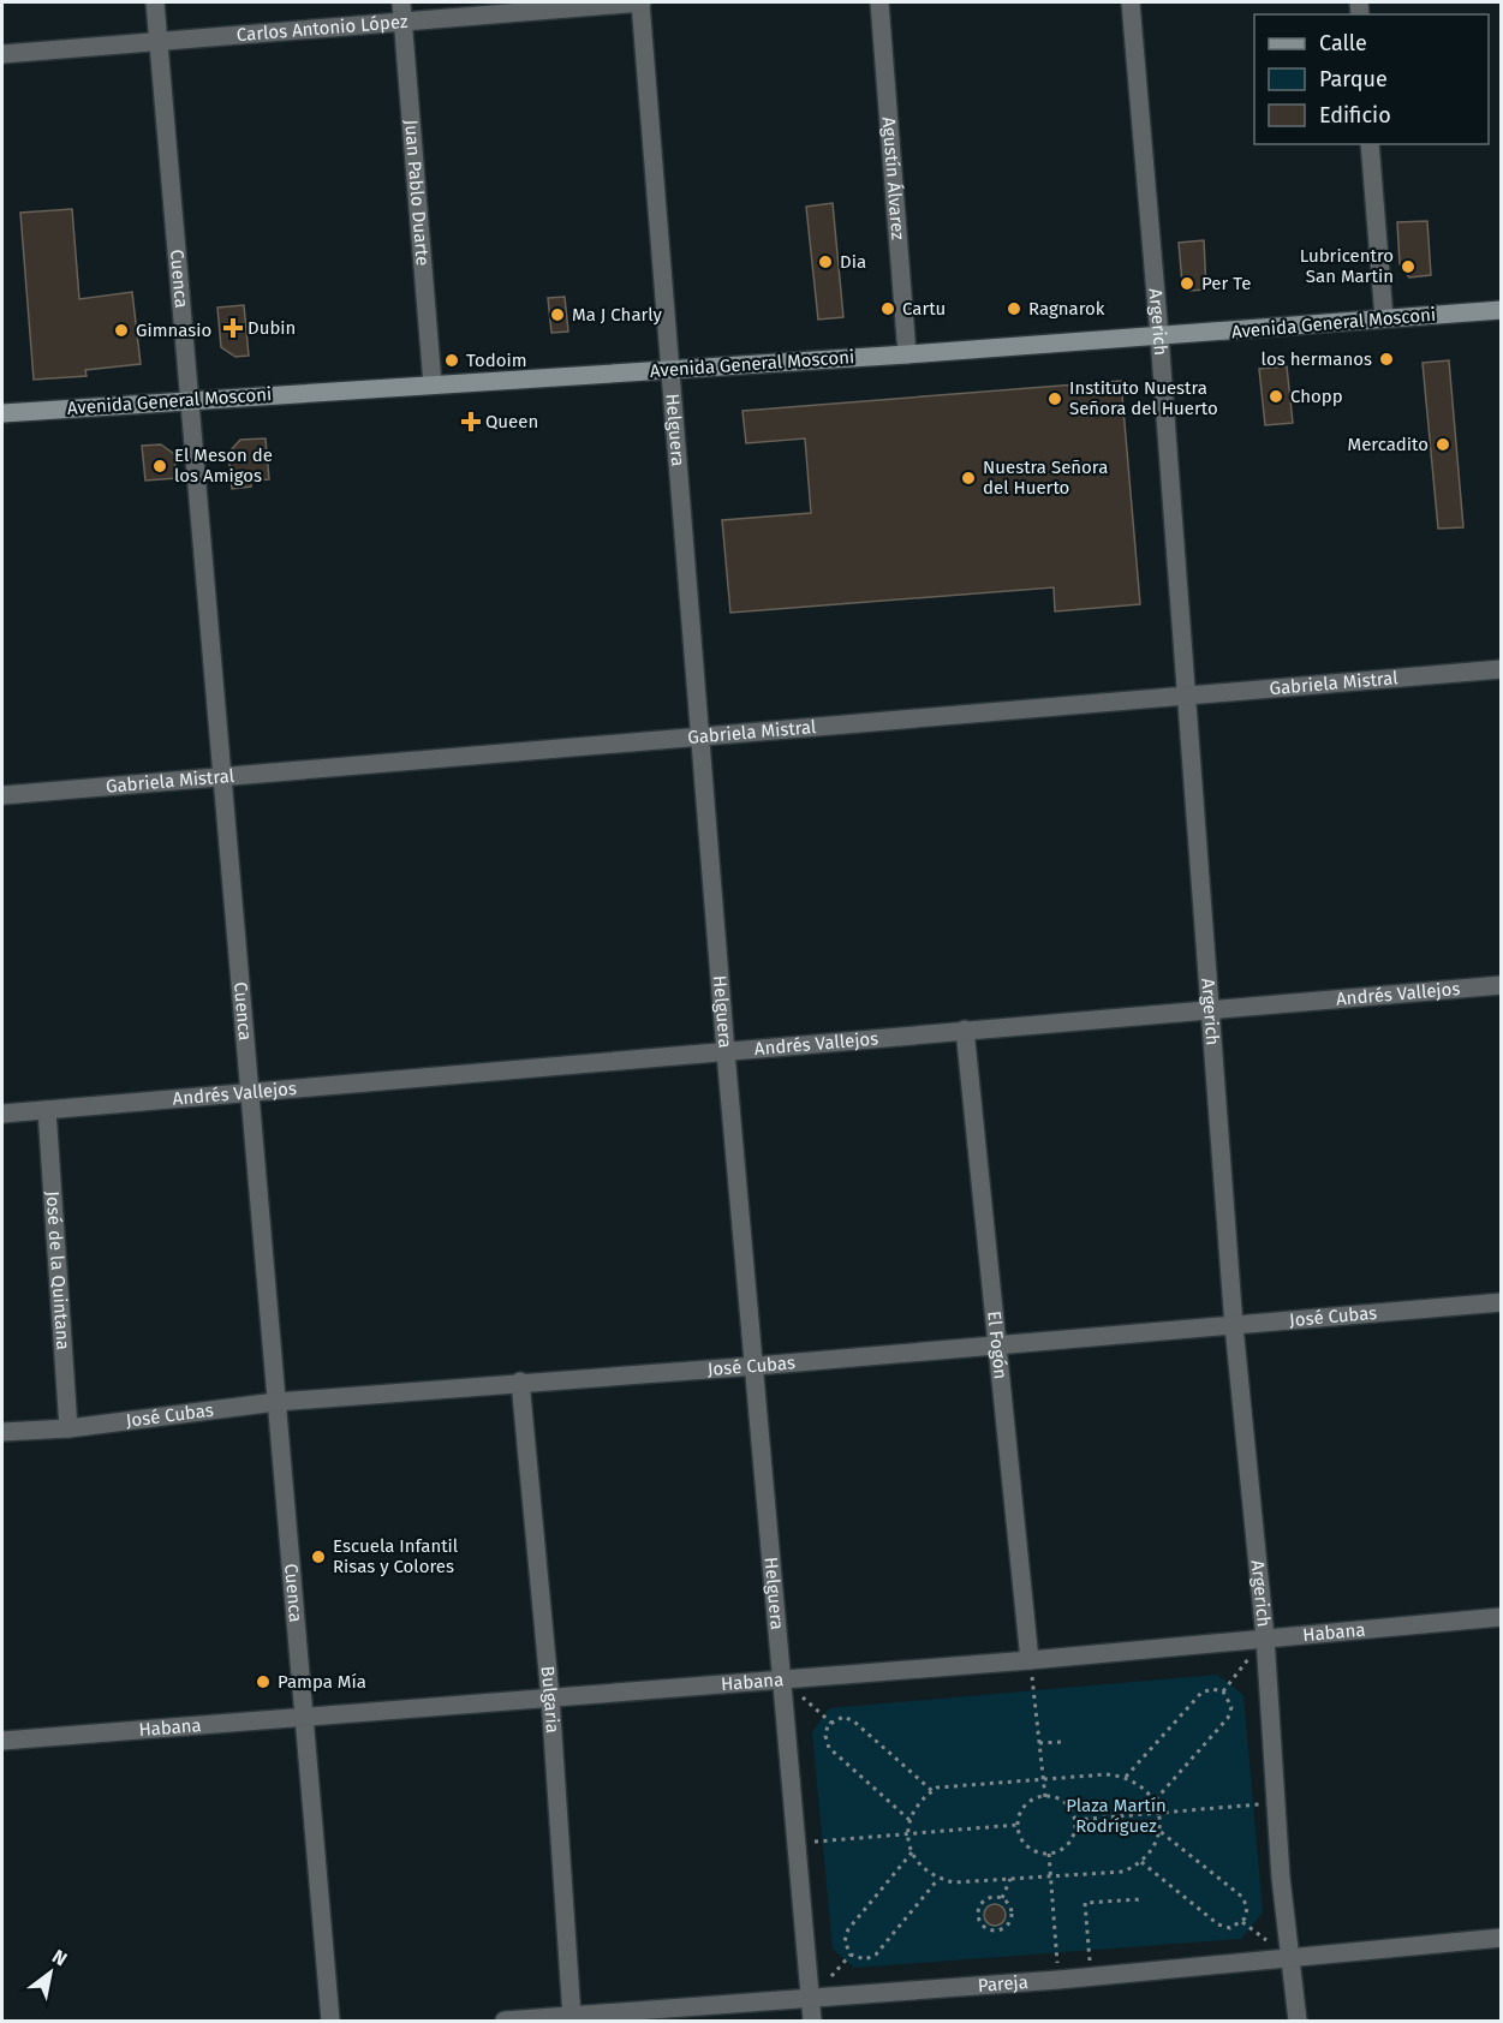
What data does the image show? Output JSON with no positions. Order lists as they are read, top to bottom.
{
  "streets": {
    "main road": ["Avenida General Mosconi"],
    "street": [
      "Carlos Antonio López",
      "Agustín Álvarez",
      "Juan Pablo Duarte",
      "Cuenca",
      "Argerich",
      "Helguera",
      "Gabriela Mistral",
      "Andrés Vallejos",
      "José de la Quintana",
      "José Cubas",
      "El Fogón",
      "Habana",
      "Bulgaria",
      "Pareja"
    ]
  },
  "crossings": [
    ["Carlos Antonio López", "Juan Pablo Duarte"],
    ["Carlos Antonio López", "Cuenca"],
    ["Carlos Antonio López", "Helguera"],
    ["Agustín Álvarez", "Avenida General Mosconi"],
    ["Juan Pablo Duarte", "Avenida General Mosconi"],
    ["Cuenca", "Avenida General Mosconi"],
    ["Cuenca", "Gabriela Mistral"],
    ["Cuenca", "Andrés Vallejos"],
    ["Cuenca", "José Cubas"],
    ["Cuenca", "Habana"],
    ["Argerich", "Avenida General Mosconi"],
    ["Argerich", "Gabriela Mistral"],
    ["Argerich", "Andrés Vallejos"],
    ["Argerich", "José Cubas"],
    ["Argerich", "Habana"],
    ["Argerich", "Pareja"],
    ["Avenida General Mosconi", "Helguera"],
    ["Helguera", "Gabriela Mistral"],
    ["Helguera", "Andrés Vallejos"],
    ["Helguera", "José Cubas"],
    ["Helguera", "Habana"],
    ["Helguera", "Pareja"],
    ["Andrés Vallejos", "José de la Quintana"],
    ["Andrés Vallejos", "El Fogón"],
    ["José de la Quintana", "José Cubas"],
    ["José Cubas", "El Fogón"],
    ["José Cubas", "Bulgaria"],
    ["El Fogón", "Habana"],
    ["Habana", "Bulgaria"],
    ["Bulgaria", "Pareja"]
  ],
  "parks": ["Plaza Martín Rodríguez"],
  "places": {
    "other": [
      "Dia",
      "Lubricentro San Martin",
      "Per Te",
      "Cartu",
      "Ragnarok",
      "Ma J Charly",
      "Gimnasio",
      "los hermanos",
      "Todoim",
      "Chopp",
      "Instituto Nuestra Señora del Huerto",
      "Mercadito",
      "El Meson de los Amigos",
      "Nuestra Señora del Huerto",
      "Escuela Infantil Risas y Colores",
      "Pampa Mía"
    ],
    "health": ["Dubin", "Queen"]
  },
  "legend": ["Calle", "Parque", "Edificio"],
  "north": "top right"
}
